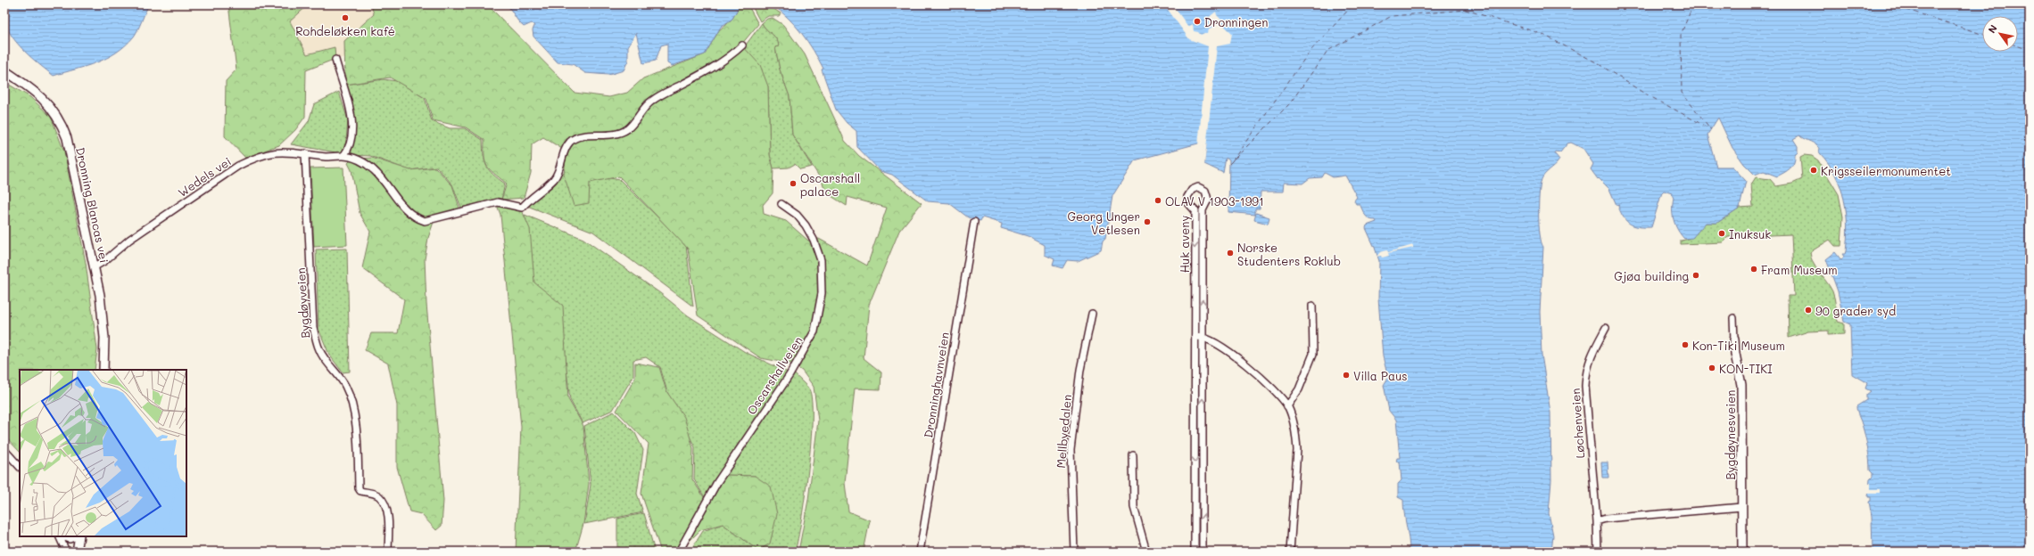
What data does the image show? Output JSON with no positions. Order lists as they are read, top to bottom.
{
  "streets": {
    "street": [
      "Wedels vei",
      "Dronning Blancas vei",
      "Huk aveny",
      "Bygdøyveien",
      "Oscarshallveien",
      "Dronninghavnveien",
      "Løchenveien",
      "Mellbyedalen",
      "Bygdøynesveien"
    ]
  },
  "crossings": [
    ["Wedels vei", "Dronning Blancas vei"],
    ["Wedels vei", "Bygdøyveien"]
  ],
  "places": [
    "Rohdeløkken kafé",
    "Dronningen",
    "Krigsseilermonumentet",
    "Oscarshall palace",
    "OLAV V 1903-1991",
    "Georg Unger Vetlesen",
    "Inuksuk",
    "Norske Studenters Roklub",
    "Fram Museum",
    "Gjøa building",
    "90 grader syd",
    "Kon-Tiki Museum",
    "KON-TIKI",
    "Villa Paus"
  ],
  "north": "top left"
}
